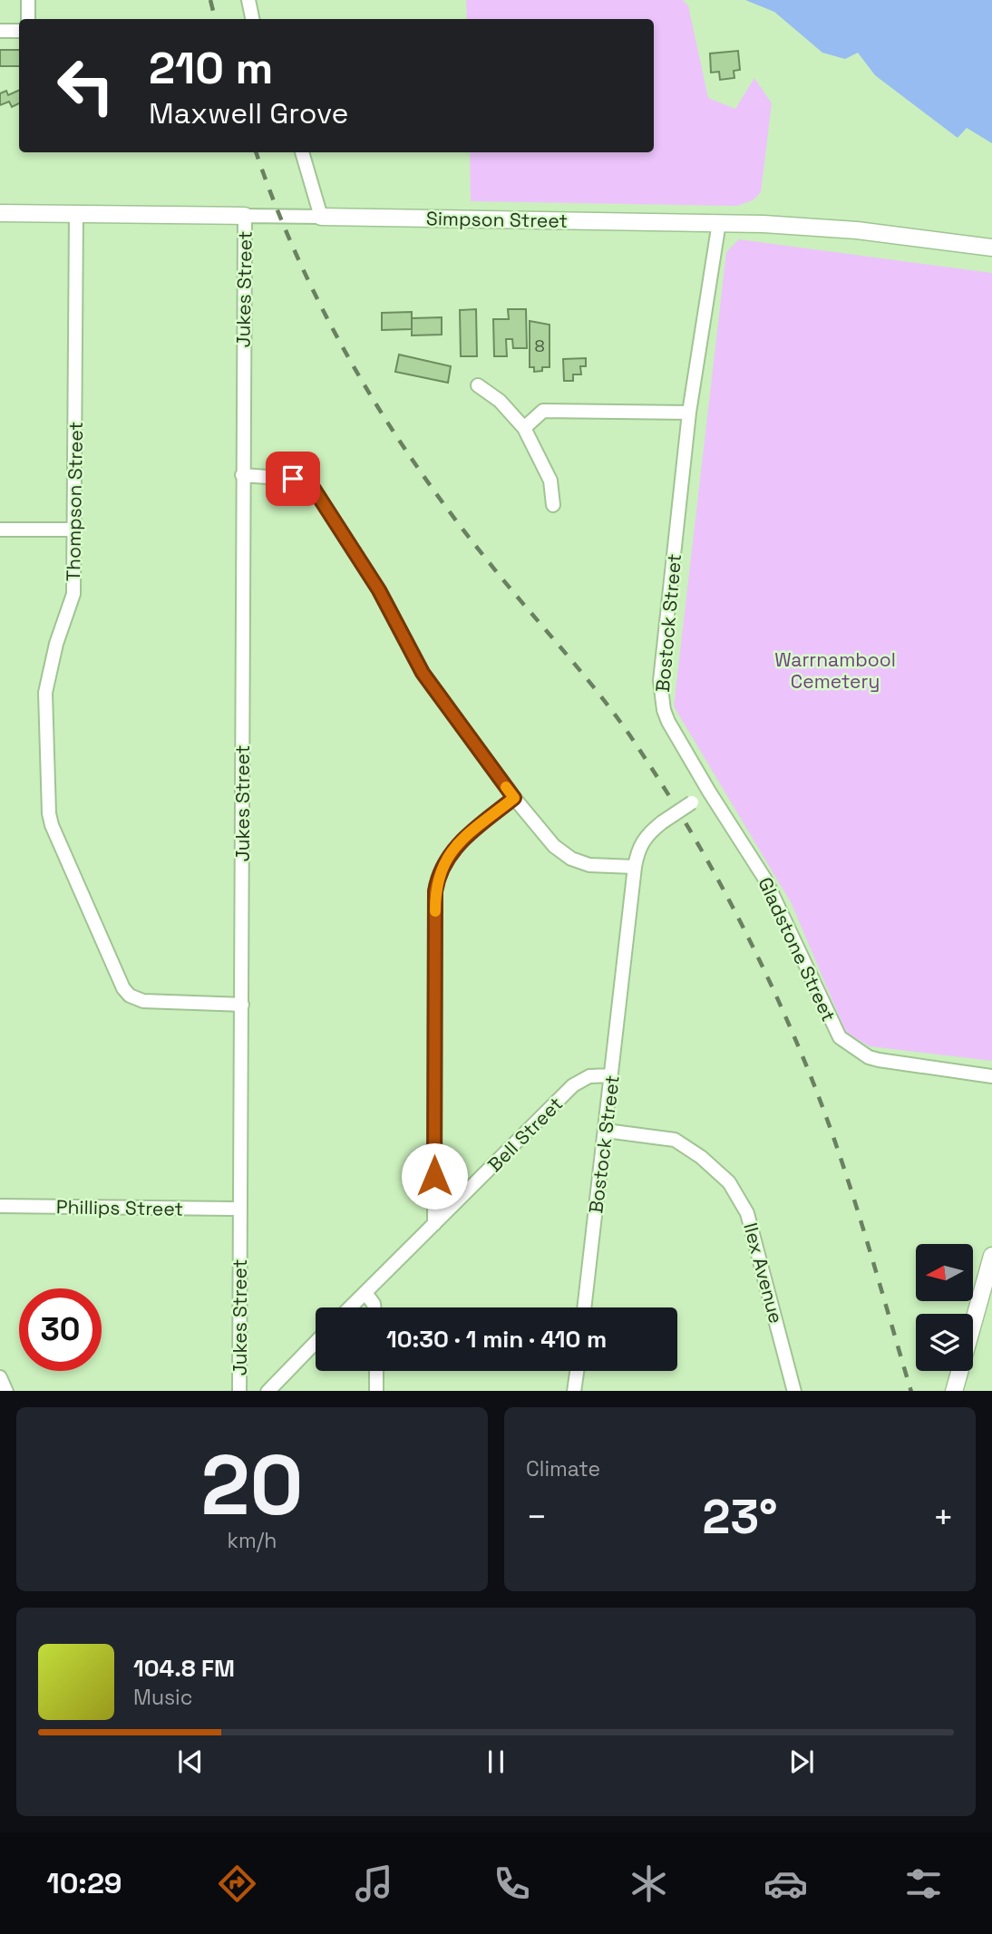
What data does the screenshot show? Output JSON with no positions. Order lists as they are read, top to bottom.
{
  "streets": {
    "street": [
      "Simpson Street",
      "Jukes Street",
      "Thompson Street",
      "Bostock Street",
      "Gladstone Street",
      "Bell Street",
      "Phillips Street",
      "Ilex Avenue"
    ]
  },
  "crossings": [
    ["Simpson Street", "Jukes Street"],
    ["Simpson Street", "Thompson Street"],
    ["Simpson Street", "Bostock Street"],
    ["Jukes Street", "Thompson Street"],
    ["Jukes Street", "Phillips Street"],
    ["Bostock Street", "Gladstone Street"],
    ["Bostock Street", "Bell Street"],
    ["Bostock Street", "Ilex Avenue"]
  ],
  "parks": ["Warrnambool Cemetery"],
  "house_numbers": ["8"],
  "north": "left",
  "page": {
    "turn": ["210 m", "Maxwell Grove"],
    "limit": "30",
    "trip": "10:30 · 1 min · 410 m",
    "tile": [
      ["20", "km/h"],
      "Climate"
    ],
    "heat": ["−", "23°", "+"],
    "song": ["104.8 FM", "Music"],
    "tabs": "10:29"
  }
}
